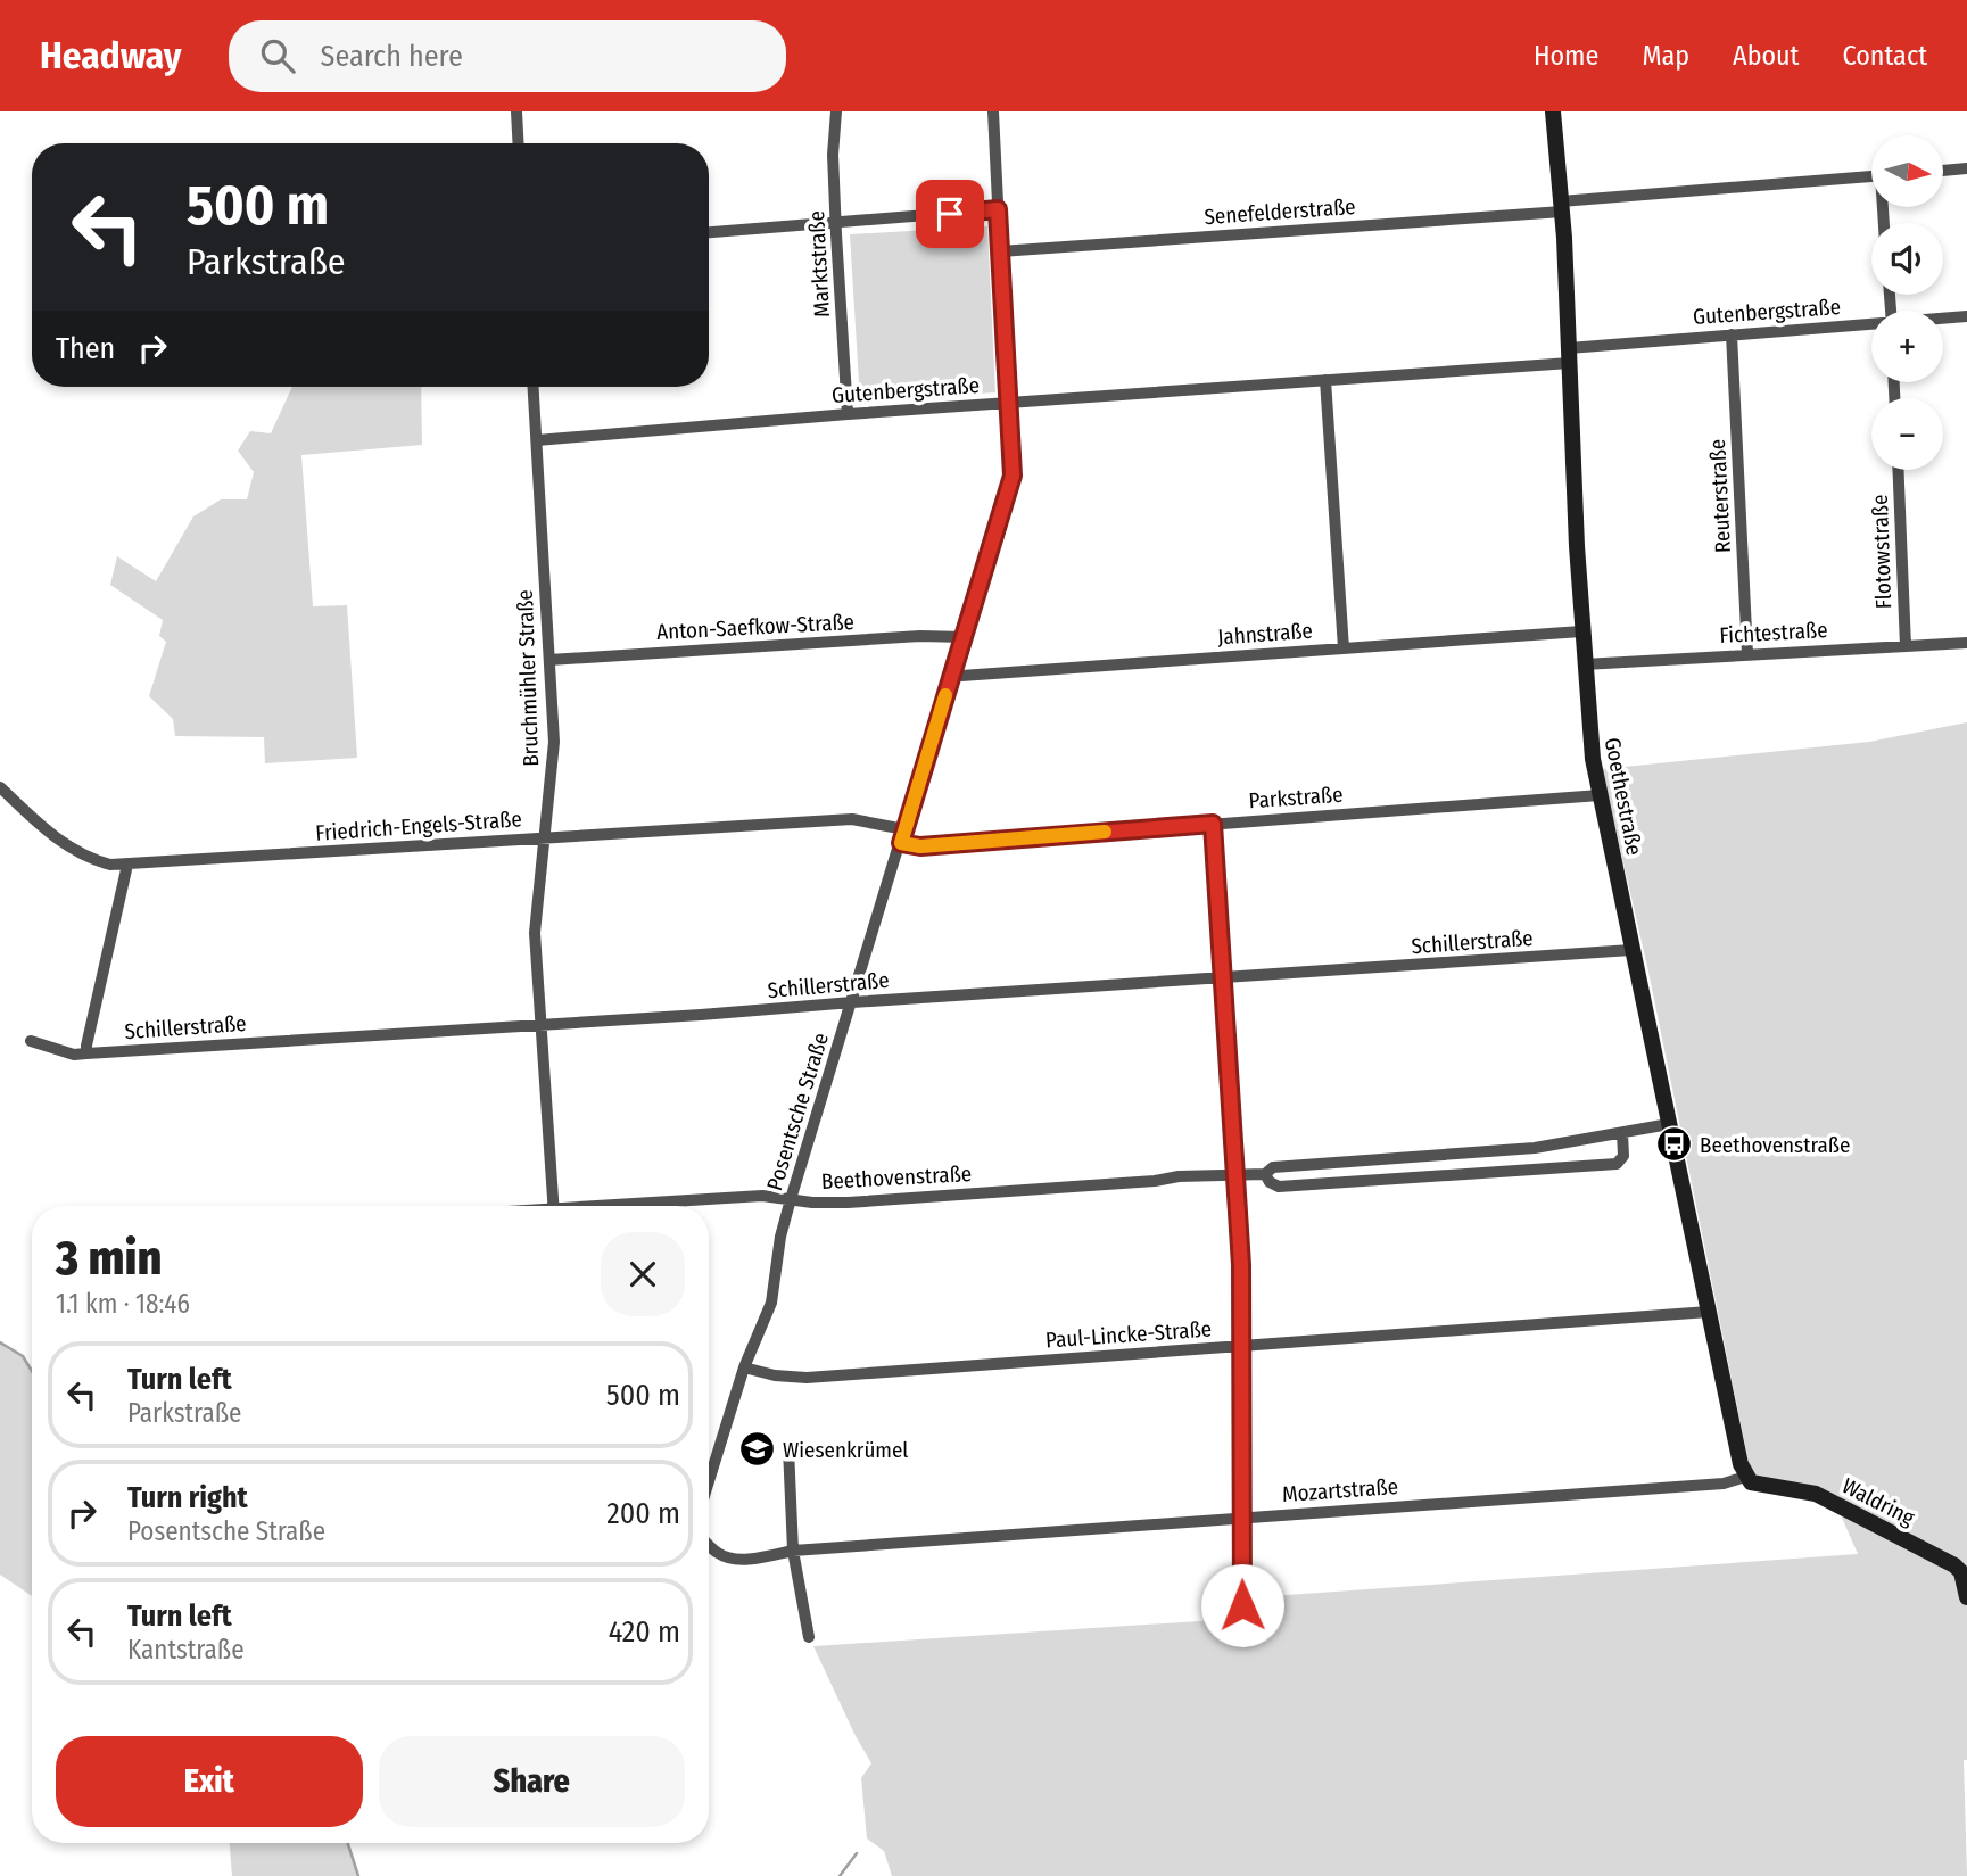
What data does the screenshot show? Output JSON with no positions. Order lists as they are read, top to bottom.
{
  "streets": {
    "street": [
      "Senefelderstraße",
      "Marktstraße",
      "Gutenbergstraße",
      "Reuterstraße",
      "Flotowstraße",
      "Anton-Saefkow-Straße",
      "Fichtestraße",
      "Jahnstraße",
      "Bruchmühler Straße",
      "Goethestraße",
      "Parkstraße",
      "Friedrich-Engels-Straße",
      "Schillerstraße",
      "Posentsche Straße",
      "Beethovenstraße",
      "Paul-Lincke-Straße",
      "Mozartstraße",
      "Waldring"
    ]
  },
  "crossings": [
    ["Senefelderstraße", "Goethestraße"],
    ["Senefelderstraße", "Posentsche Straße"],
    ["Marktstraße", "Gutenbergstraße"],
    ["Gutenbergstraße", "Reuterstraße"],
    ["Gutenbergstraße", "Bruchmühler Straße"],
    ["Gutenbergstraße", "Goethestraße"],
    ["Gutenbergstraße", "Posentsche Straße"],
    ["Reuterstraße", "Fichtestraße"],
    ["Flotowstraße", "Fichtestraße"],
    ["Anton-Saefkow-Straße", "Bruchmühler Straße"],
    ["Anton-Saefkow-Straße", "Posentsche Straße"],
    ["Fichtestraße", "Goethestraße"],
    ["Jahnstraße", "Goethestraße"],
    ["Jahnstraße", "Posentsche Straße"],
    ["Bruchmühler Straße", "Friedrich-Engels-Straße"],
    ["Bruchmühler Straße", "Schillerstraße"],
    ["Goethestraße", "Parkstraße"],
    ["Goethestraße", "Schillerstraße"],
    ["Goethestraße", "Beethovenstraße"],
    ["Goethestraße", "Paul-Lincke-Straße"],
    ["Goethestraße", "Mozartstraße"],
    ["Goethestraße", "Waldring"],
    ["Parkstraße", "Friedrich-Engels-Straße"],
    ["Parkstraße", "Posentsche Straße"],
    ["Friedrich-Engels-Straße", "Posentsche Straße"],
    ["Schillerstraße", "Posentsche Straße"],
    ["Posentsche Straße", "Beethovenstraße"],
    ["Posentsche Straße", "Paul-Lincke-Straße"],
    ["Mozartstraße", "Waldring"]
  ],
  "places": {
    "bus stop": ["Beethovenstraße"],
    "school or university": ["Wiesenkrümel"]
  },
  "north": "right",
  "page": {
    "header": "Headway",
    "search": "Search here",
    "nav": [
      "Home",
      "Map",
      "About",
      "Contact"
    ],
    "map_buttons": ["+", "−"],
    "turn": ["500 m", "Parkstraße"],
    "then": "Then",
    "heading": ["3 min", "1.1 km · 18:46"],
    "list": [
      {
        "name": "Turn left",
        "note": "Parkstraße",
        "value": "500 m"
      },
      {
        "name": "Turn right",
        "note": "Posentsche Straße",
        "value": "200 m"
      },
      {
        "name": "Turn left",
        "note": "Kantstraße",
        "value": "420 m"
      }
    ],
    "buttons": ["Exit", "Share"]
  }
}
